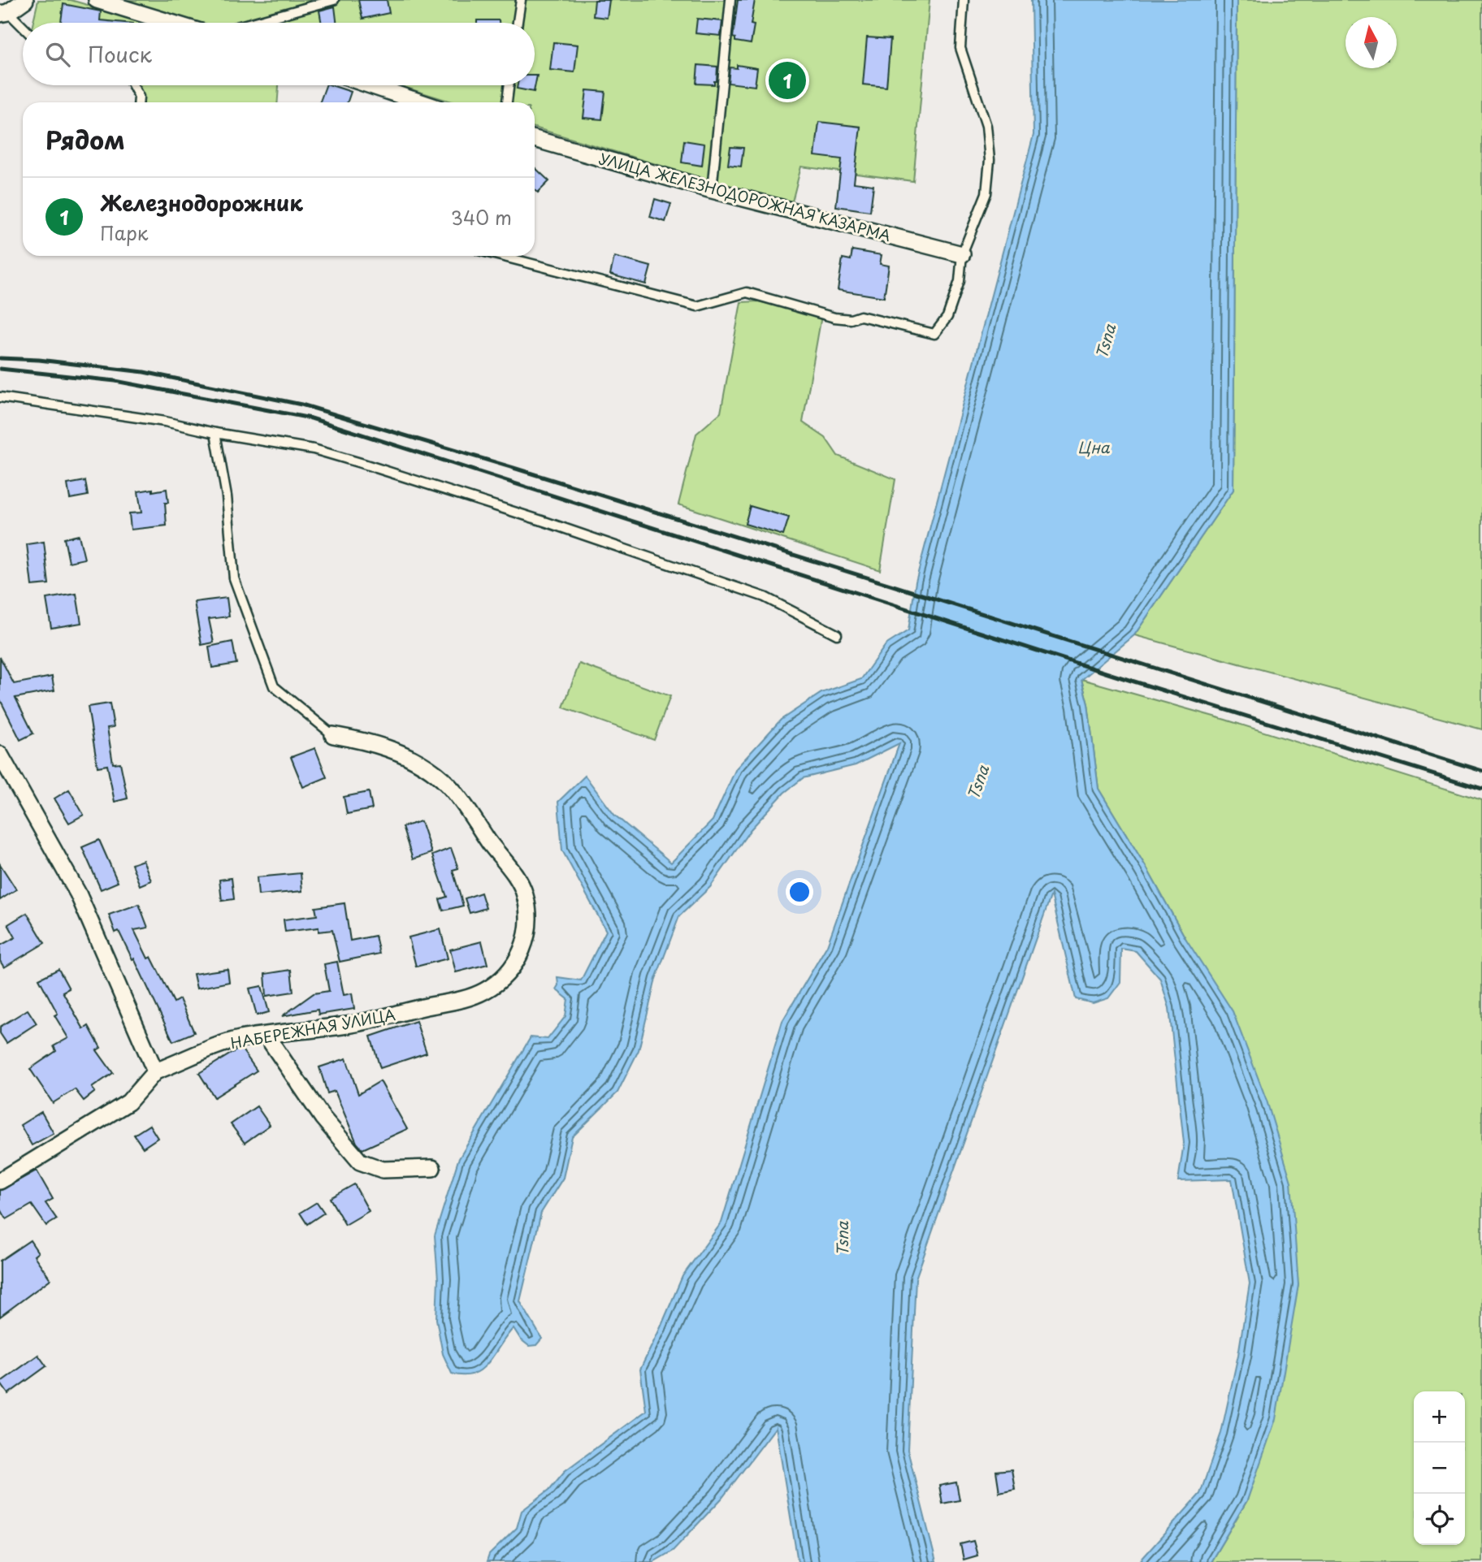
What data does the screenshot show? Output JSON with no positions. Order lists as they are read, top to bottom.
{
  "streets": {
    "street": ["УЛИЦА ЖЕЛЕЗНОДОРОЖНАЯ КАЗАРМА", "НАБЕРЕЖНАЯ УЛИЦА"]
  },
  "water": ["Tsna", "Цна"],
  "north": "top",
  "page": {
    "search": "Поиск",
    "pins": "1",
    "heading": "Рядом",
    "list": [
      {
        "mark": "1",
        "name": "Железнодорожник",
        "note": "Парк",
        "value": "340 m"
      }
    ],
    "map_buttons": ["+", "−"]
  }
}
